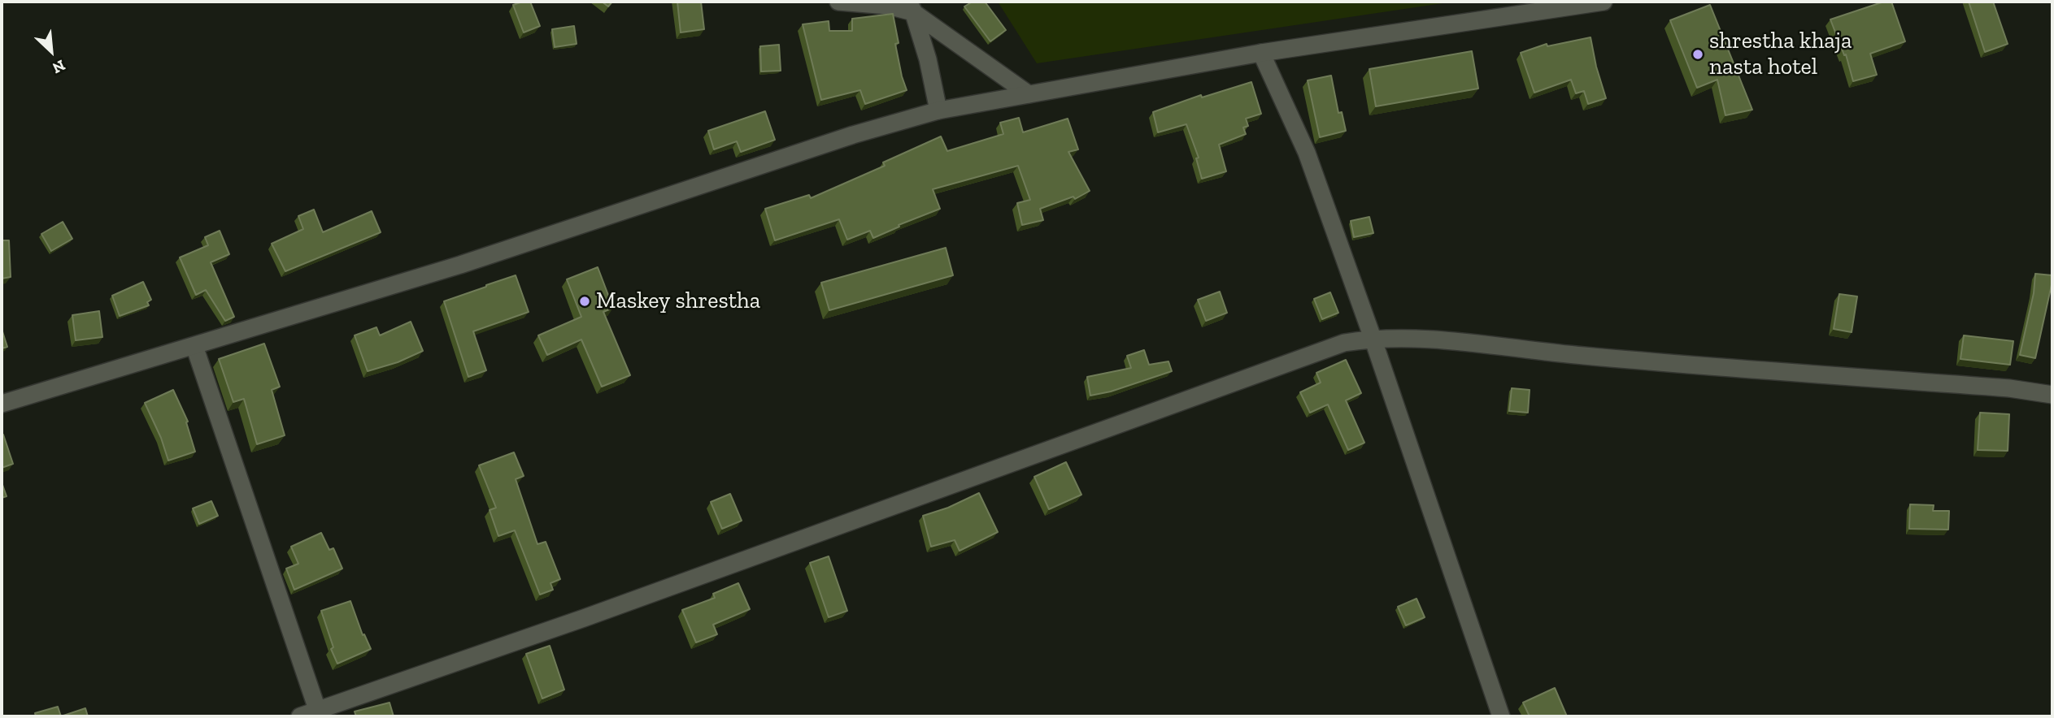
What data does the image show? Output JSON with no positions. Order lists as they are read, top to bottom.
{
  "places": ["shrestha khaja nasta hotel", "Maskey shrestha"],
  "north": "bottom right"
}
